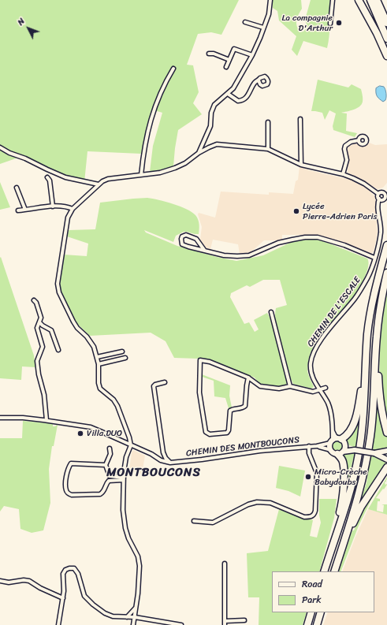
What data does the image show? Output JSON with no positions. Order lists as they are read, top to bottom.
{
  "streets": {
    "street": ["CHEMIN DE L'ESCALE", "CHEMIN DES MONTBOUCONS"]
  },
  "crossings": [
    ["CHEMIN DE L'ESCALE", "CHEMIN DES MONTBOUCONS"]
  ],
  "districts": ["MONTBOUCONS"],
  "places": [
    "La compagnie D'Arthur",
    "Lycée Pierre-Adrien Paris",
    "Villa DUO",
    "Micro-Crèche Babydoubs"
  ],
  "legend": ["Road", "Park"],
  "north": "top left"
}
